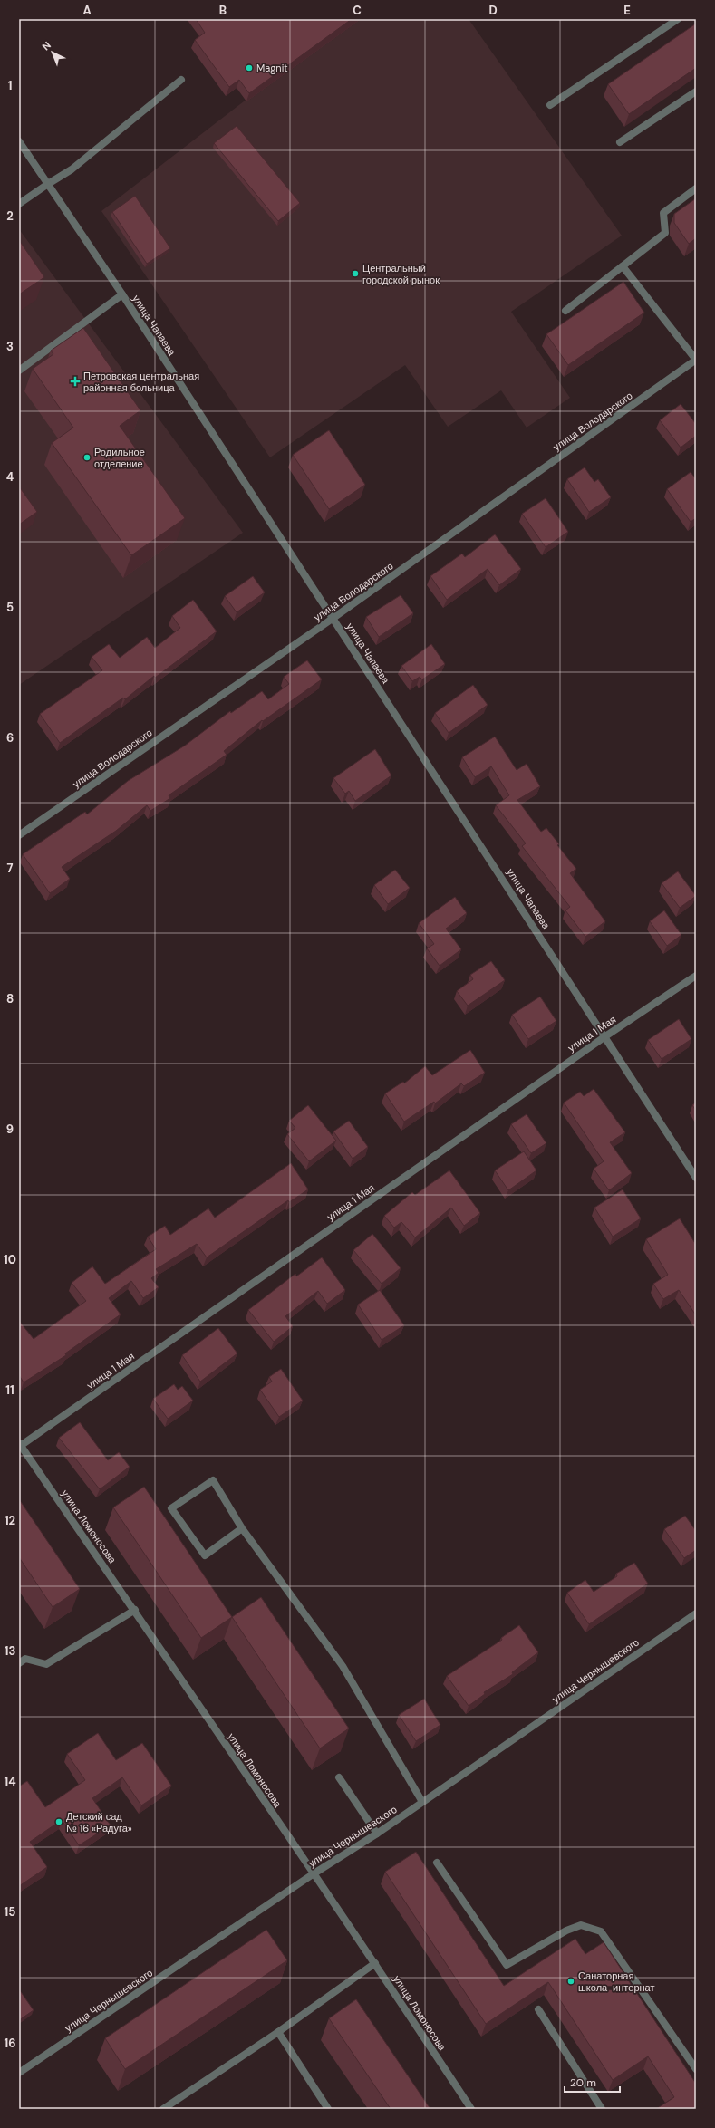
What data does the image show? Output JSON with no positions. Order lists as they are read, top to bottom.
{
  "streets": {
    "street": [
      "улица Чапаева",
      "улица Володарского",
      "улица 1 Мая",
      "улица Ломоносова",
      "улица Чернышевского"
    ]
  },
  "crossings": [
    ["улица Чапаева", "улица Володарского"],
    ["улица Чапаева", "улица 1 Мая"],
    ["улица 1 Мая", "улица Ломоносова"],
    ["улица Ломоносова", "улица Чернышевского"]
  ],
  "places": {
    "other": [
      "Magnit",
      "Центральный городской рынок",
      "Родильное отделение",
      "Детский сад № 16 «Радуга»",
      "Санаторная школа-интернат"
    ],
    "health": ["Петровская центральная районная больница"]
  },
  "scale_bar": "20 m",
  "north": "top left",
  "grid": {
    "columns": [
      "A",
      "B",
      "C",
      "D",
      "E"
    ],
    "rows": [
      "1",
      "2",
      "3",
      "4",
      "5",
      "6",
      "7",
      "8",
      "9",
      "10",
      "11",
      "12",
      "13",
      "14",
      "15",
      "16"
    ]
  }
}
